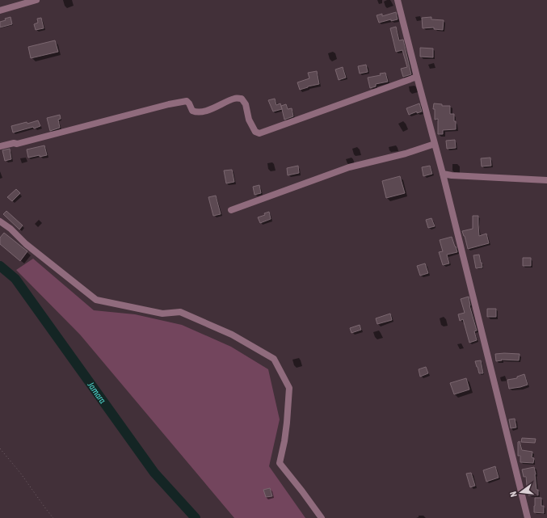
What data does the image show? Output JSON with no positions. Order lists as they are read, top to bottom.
{
  "water": ["Jamara"],
  "north": "left"
}
